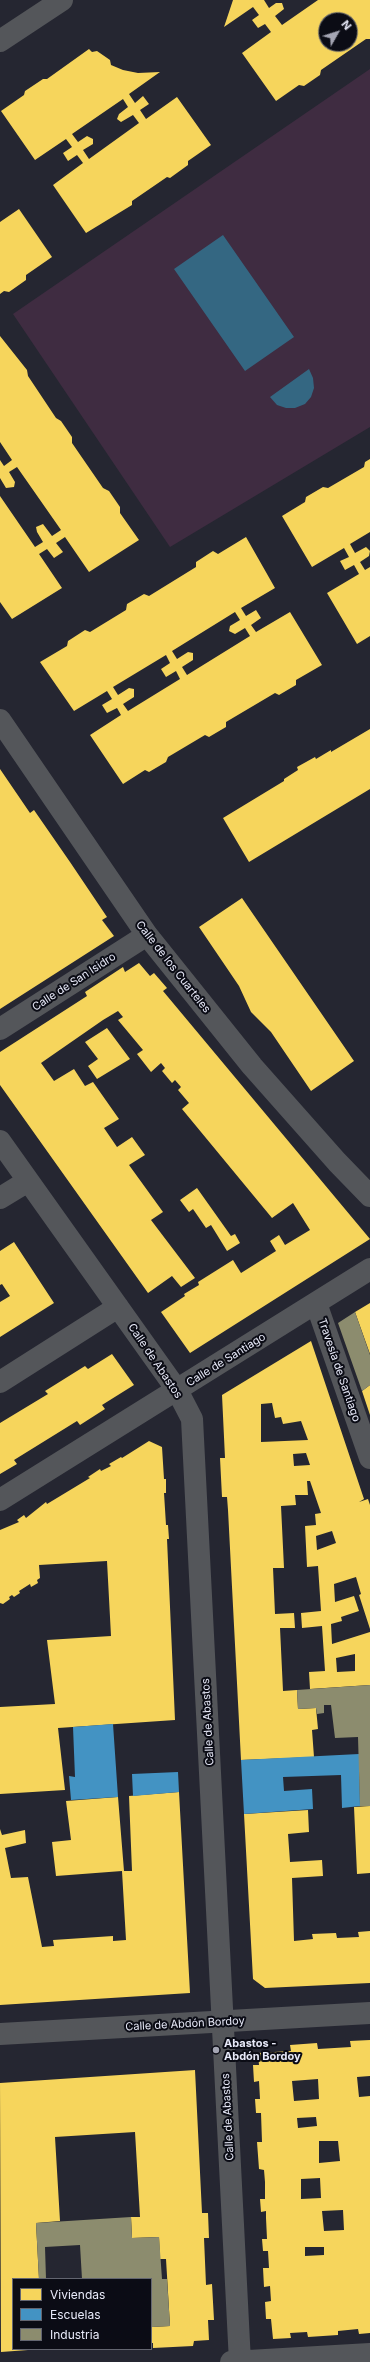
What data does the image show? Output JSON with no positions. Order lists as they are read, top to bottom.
{
  "streets": {
    "street": [
      "Calle de los Cuarteles",
      "Calle de San Isidro",
      "Calle de Santiago",
      "Calle de Abastos",
      "Travesía de Santiago",
      "Calle de Abdón Bordoy"
    ]
  },
  "crossings": [
    ["Calle de los Cuarteles", "Calle de San Isidro"],
    ["Calle de Santiago", "Calle de Abastos"],
    ["Calle de Santiago", "Travesía de Santiago"],
    ["Calle de Abastos", "Calle de Abdón Bordoy"]
  ],
  "places": ["Abastos - Abdón Bordoy"],
  "legend": ["Viviendas", "Escuelas", "Industria"],
  "north": "top right"
}
